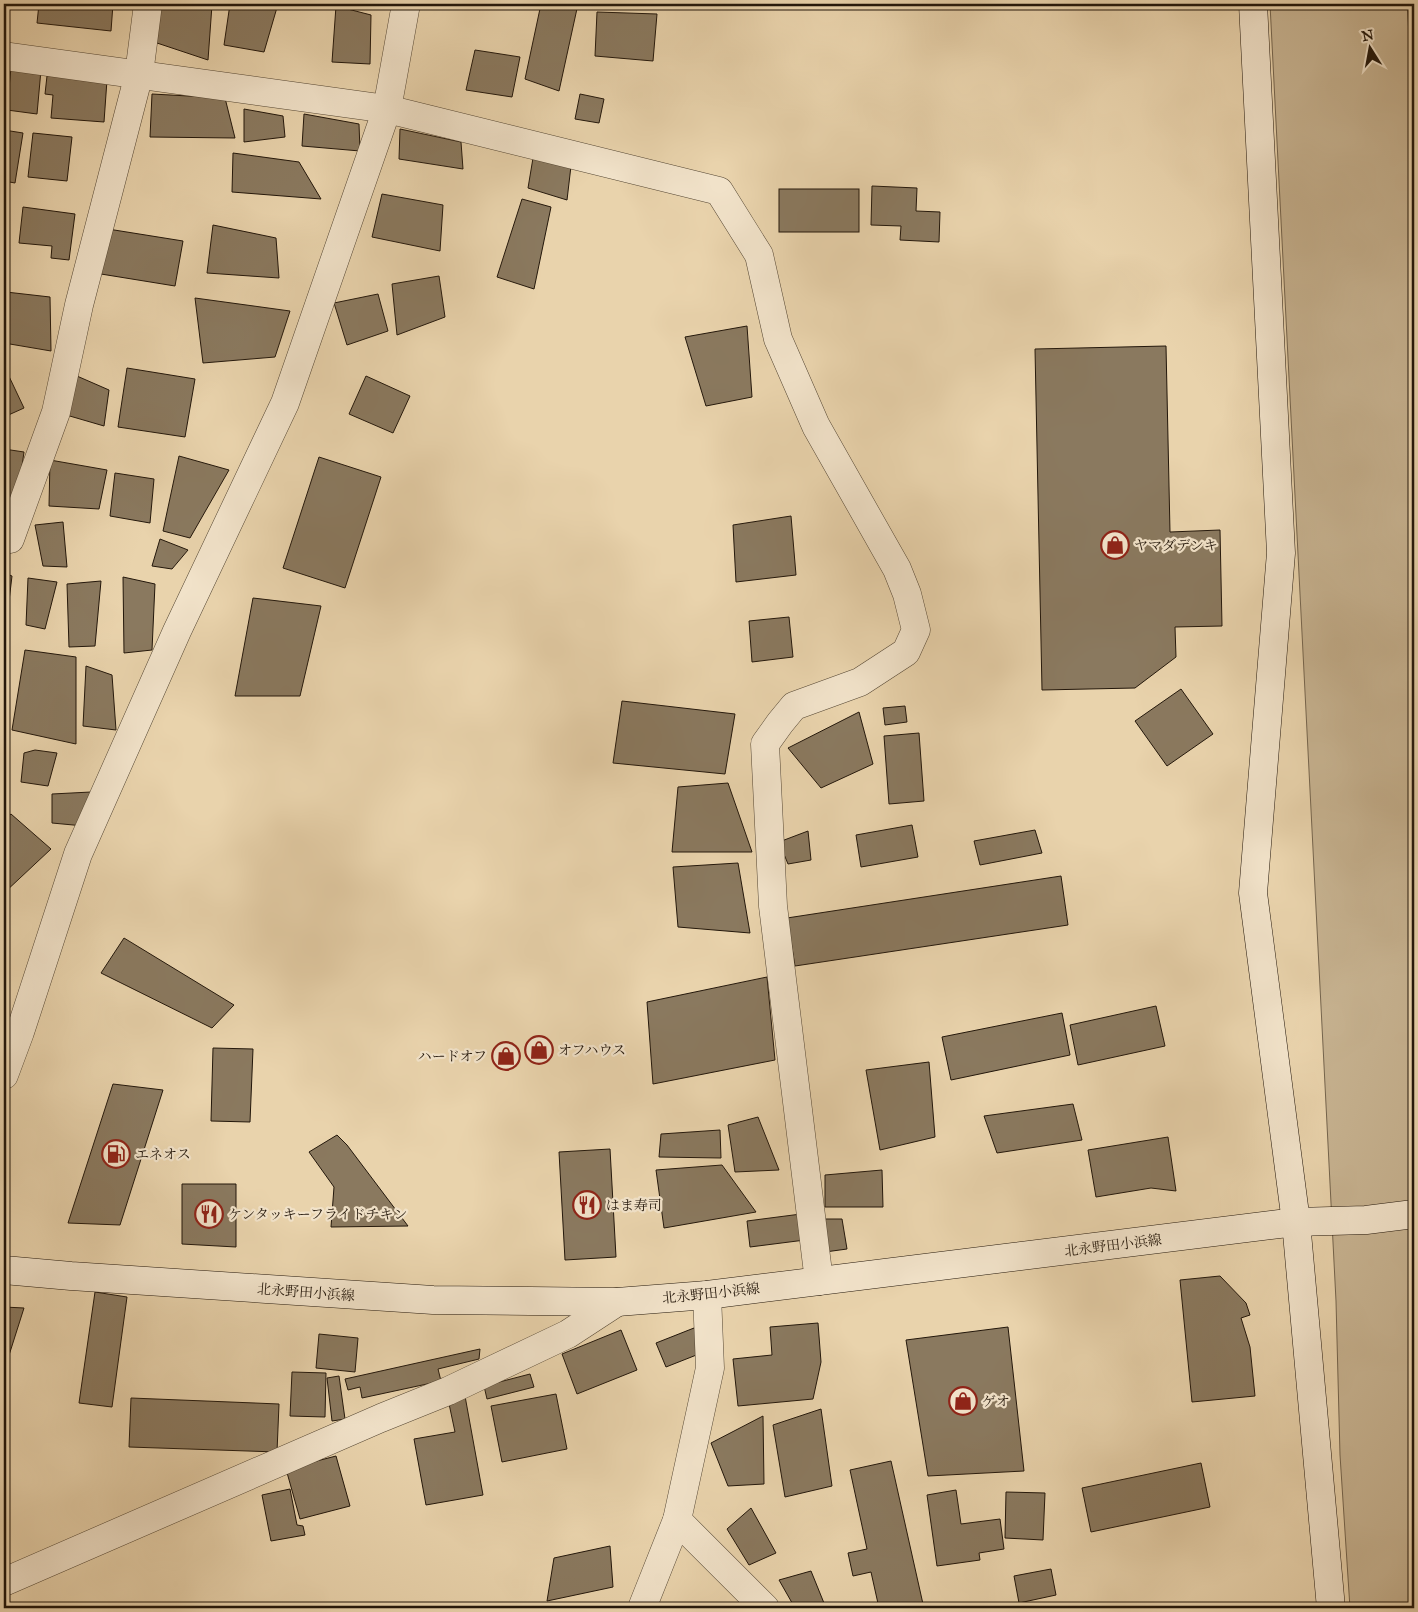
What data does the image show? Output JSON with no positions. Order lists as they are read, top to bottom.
{
  "streets": {
    "street": ["北永野田小浜線"]
  },
  "places": {
    "shop": [
      "ヤマダデンキ",
      "オフハウス",
      "ハードオフ",
      "ゲオ"
    ],
    "fuel station": ["エネオス"],
    "restaurant": ["はま寿司", "ケンタッキーフライドチキン"]
  },
  "north": "top"
}
